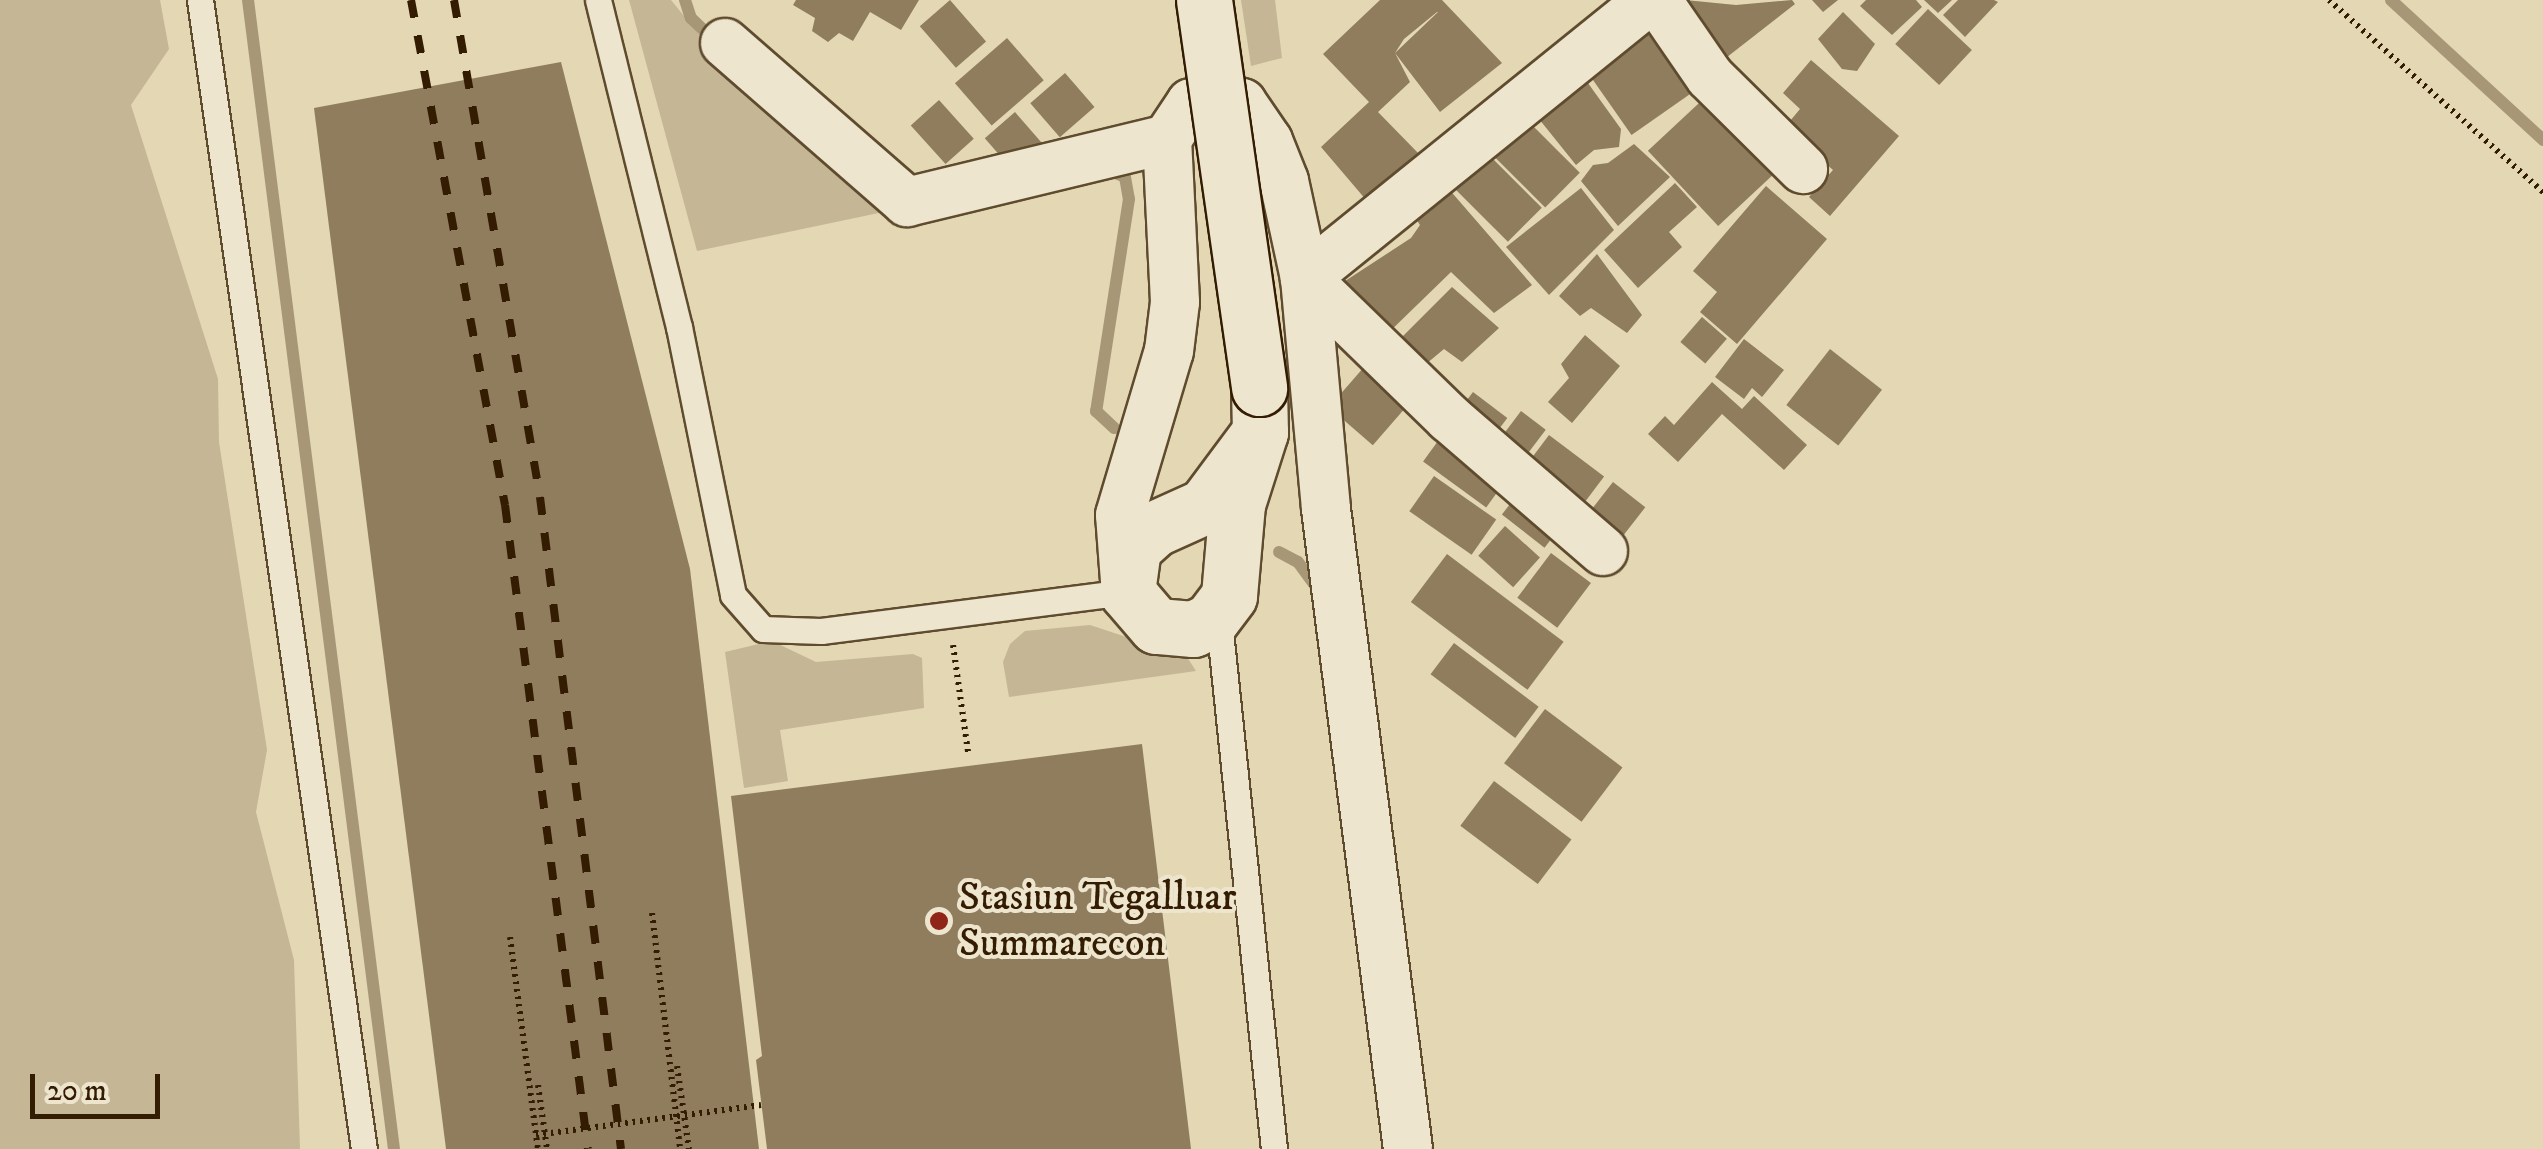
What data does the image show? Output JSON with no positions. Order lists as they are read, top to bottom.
{
  "places": ["Stasiun Tegalluar Summarecon"],
  "scale_bar": "20 m"
}
